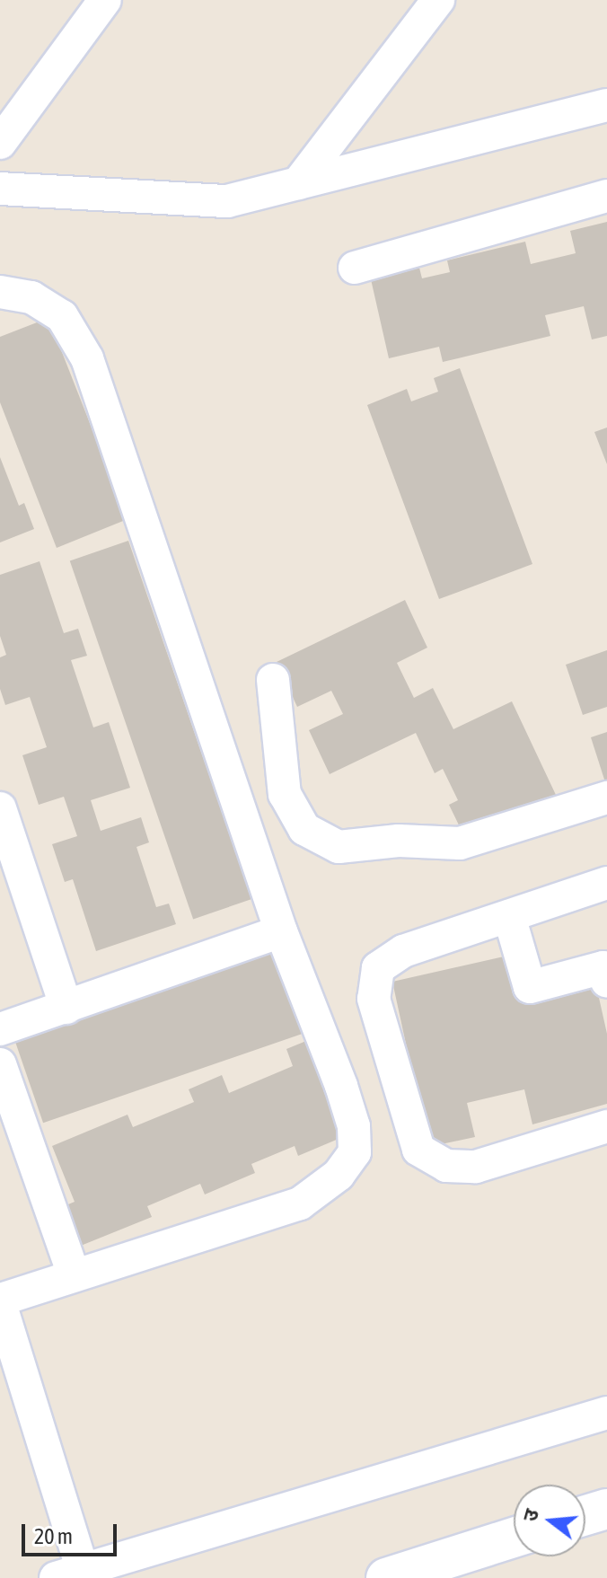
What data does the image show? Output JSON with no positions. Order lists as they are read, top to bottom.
{
  "scale_bar": "20 m",
  "north": "left"
}
